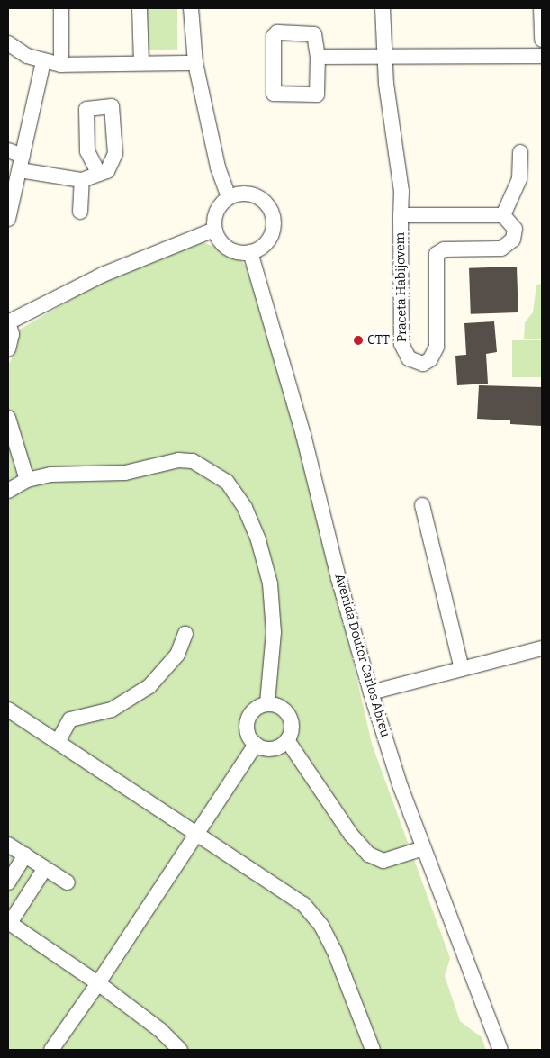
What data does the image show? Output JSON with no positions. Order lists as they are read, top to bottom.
{
  "streets": {
    "street": ["Praceta Habijovem", "Avenida Doutor Carlos Abreu"]
  },
  "places": ["CTT"]
}
